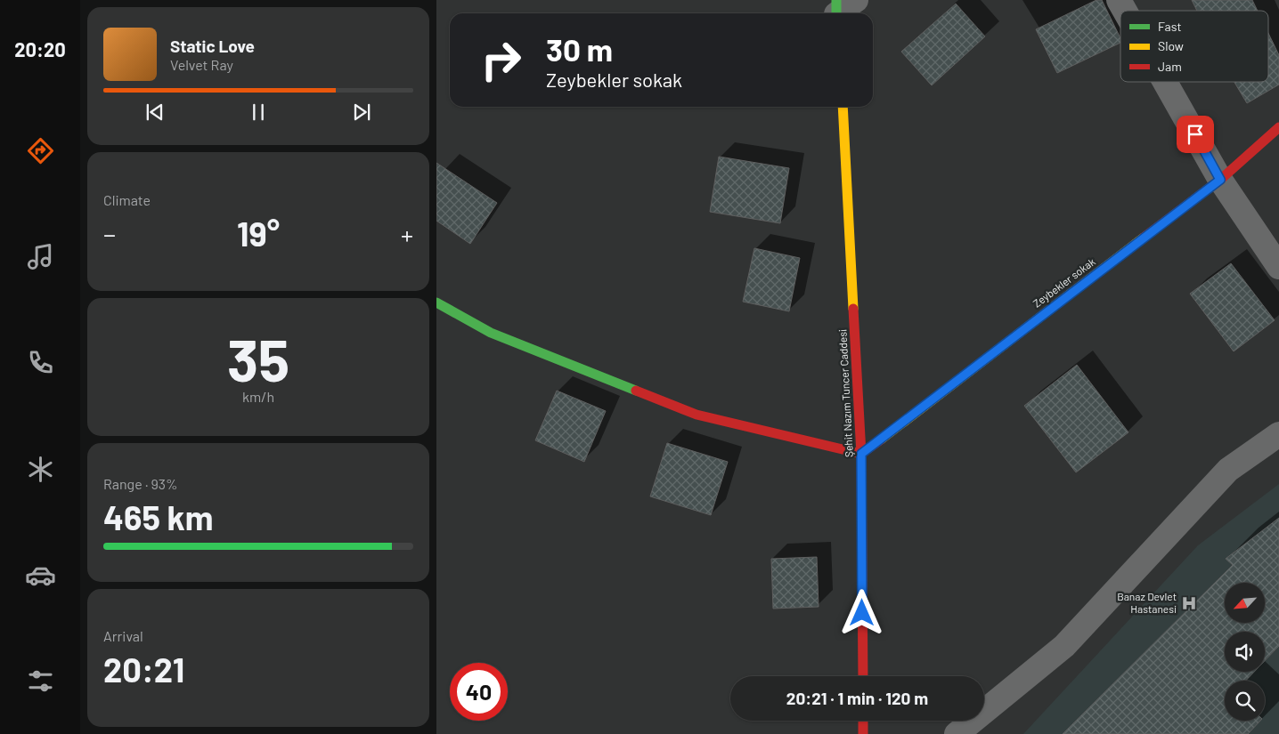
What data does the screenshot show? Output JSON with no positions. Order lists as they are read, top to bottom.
{
  "streets": {
    "street": ["Zeybekler sokak", "Şehit Nazım Tuncer Caddesi"]
  },
  "crossings": [
    ["Zeybekler sokak", "Şehit Nazım Tuncer Caddesi"]
  ],
  "places": {
    "hospital": ["Banaz Devlet Hastanesi"]
  },
  "legend": ["Fast", "Slow", "Jam"],
  "north": "bottom left",
  "page": {
    "tabs": "20:20",
    "turn": ["30 m", "Zeybekler sokak"],
    "song": ["Static Love", "Velvet Ray"],
    "tile": [
      "Climate",
      ["35", "km/h"],
      ["Range · 93%", "465 km"],
      ["Arrival", "20:21"]
    ],
    "heat": ["−", "19°", "+"],
    "limit": "40",
    "trip": "20:21 · 1 min · 120 m"
  }
}
